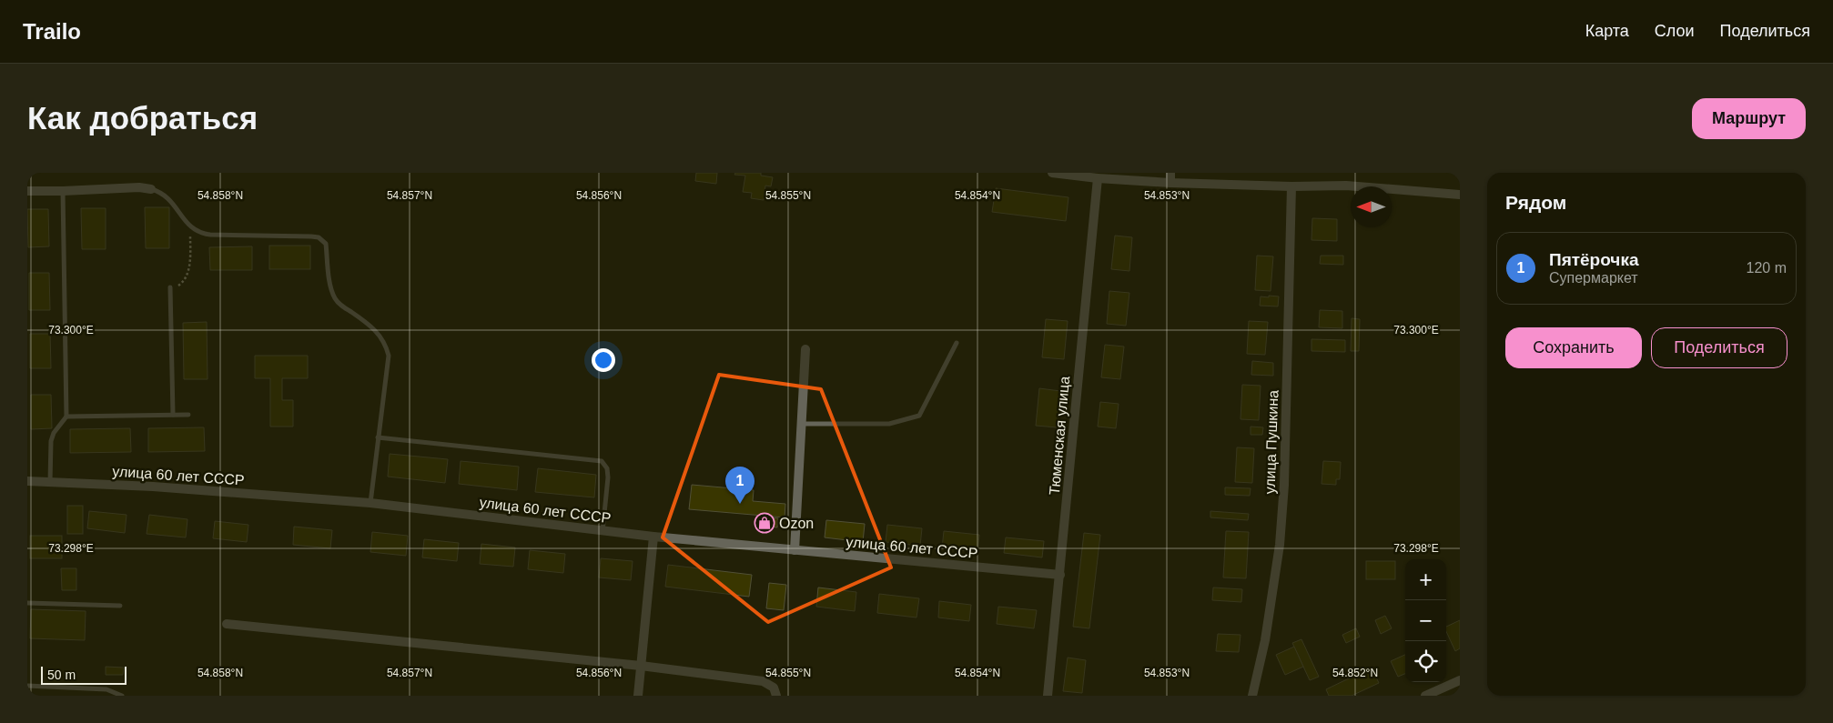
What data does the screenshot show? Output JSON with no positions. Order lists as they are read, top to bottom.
{
  "streets": {
    "street": ["Тюменская улица", "улица Пушкина", "улица 60 лет СССР"]
  },
  "crossings": [
    ["Тюменская улица", "улица 60 лет СССР"]
  ],
  "places": {
    "shop": ["Ozon"]
  },
  "scale_bar": "50 m",
  "north": "left",
  "page": {
    "header": "Trailo",
    "nav": ["Карта", "Слои", "Поделиться"],
    "buttons": [
      "Маршрут",
      ["Сохранить", "Поделиться"]
    ],
    "title": "Как добраться",
    "heading": "Рядом",
    "list": [
      {
        "mark": "1",
        "name": "Пятёрочка",
        "note": "Супермаркет",
        "value": "120 m"
      }
    ],
    "pins": "1",
    "map_buttons": ["+", "−"],
    "scale": "50 m"
  },
  "coordinates": [
    "54.858°N",
    "54.857°N",
    "54.856°N",
    "54.855°N",
    "54.854°N",
    "54.853°N",
    "73.300°E",
    "73.298°E",
    "54.852°N"
  ]
}
